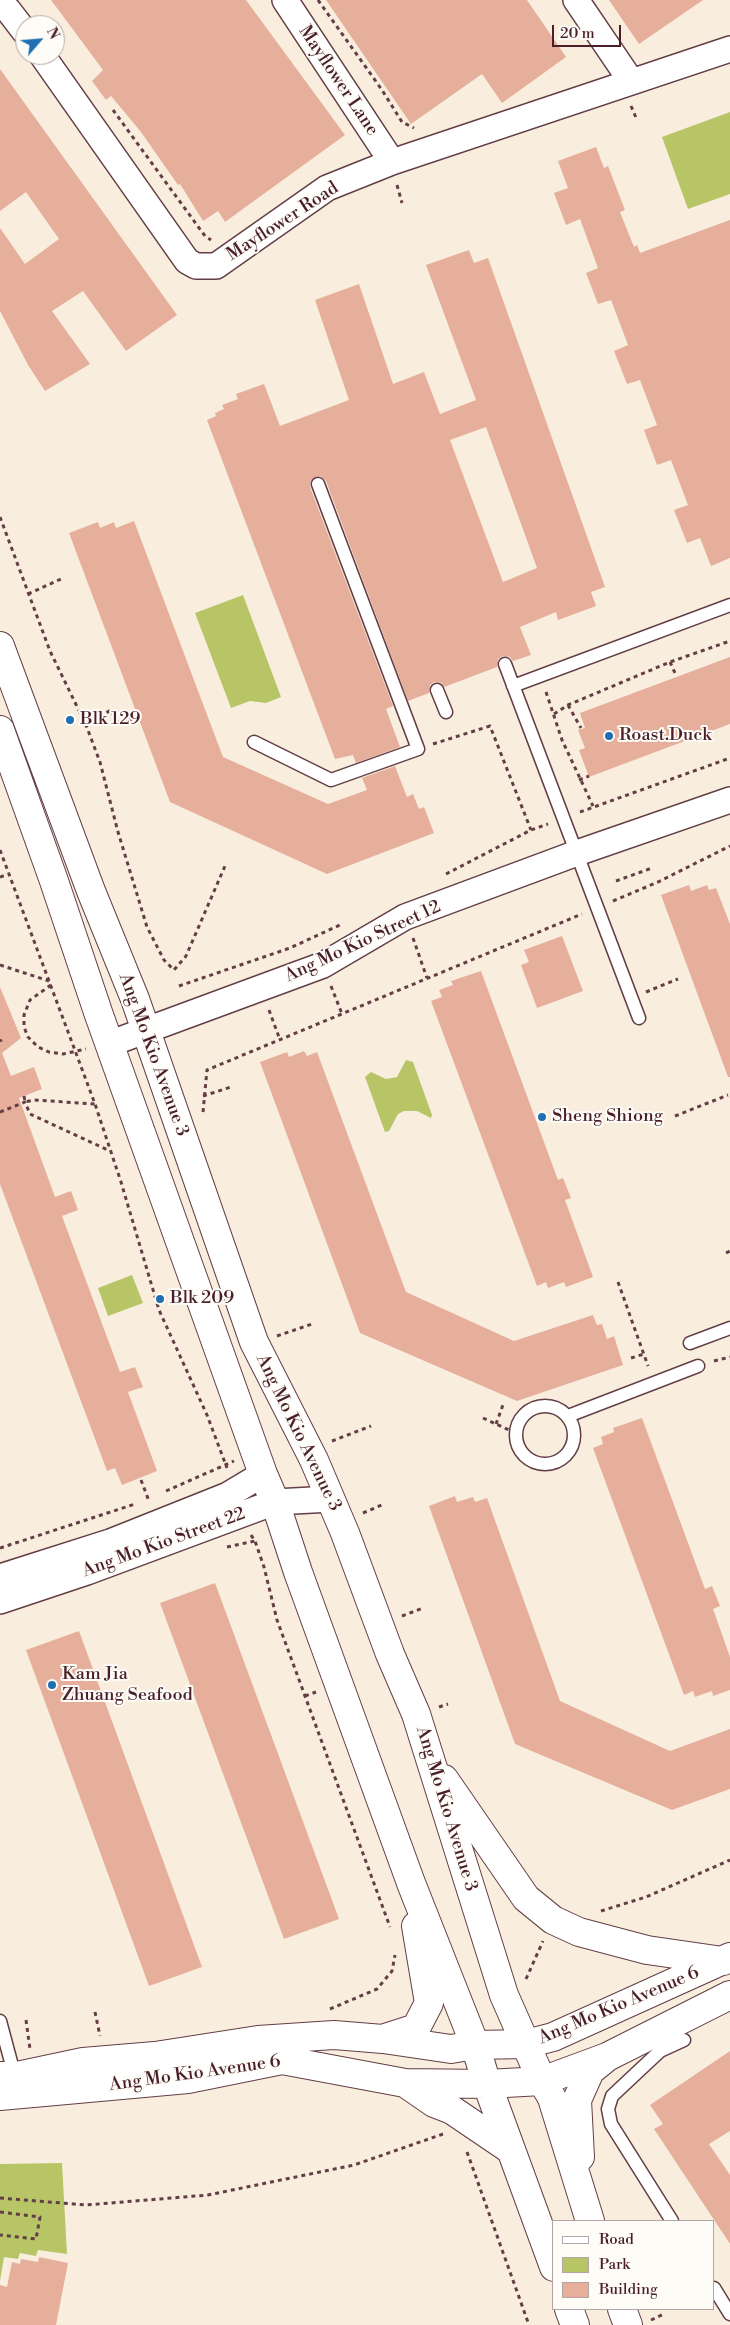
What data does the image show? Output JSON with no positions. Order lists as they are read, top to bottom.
{
  "streets": {
    "main road": ["Ang Mo Kio Avenue 3", "Ang Mo Kio Avenue 6"],
    "street": [
      "Mayflower Lane",
      "Mayflower Road",
      "Ang Mo Kio Street 12",
      "Ang Mo Kio Street 22"
    ]
  },
  "crossings": [
    ["Mayflower Lane", "Mayflower Road"],
    ["Ang Mo Kio Street 12", "Ang Mo Kio Avenue 3"],
    ["Ang Mo Kio Avenue 3", "Ang Mo Kio Street 22"],
    ["Ang Mo Kio Avenue 3", "Ang Mo Kio Avenue 6"]
  ],
  "places": [
    "Blk 129",
    "Roast.Duck",
    "Sheng Shiong",
    "Blk 209",
    "Kam Jia Zhuang Seafood"
  ],
  "legend": ["Road", "Park", "Building"],
  "scale_bar": "20 m",
  "north": "top right"
}
